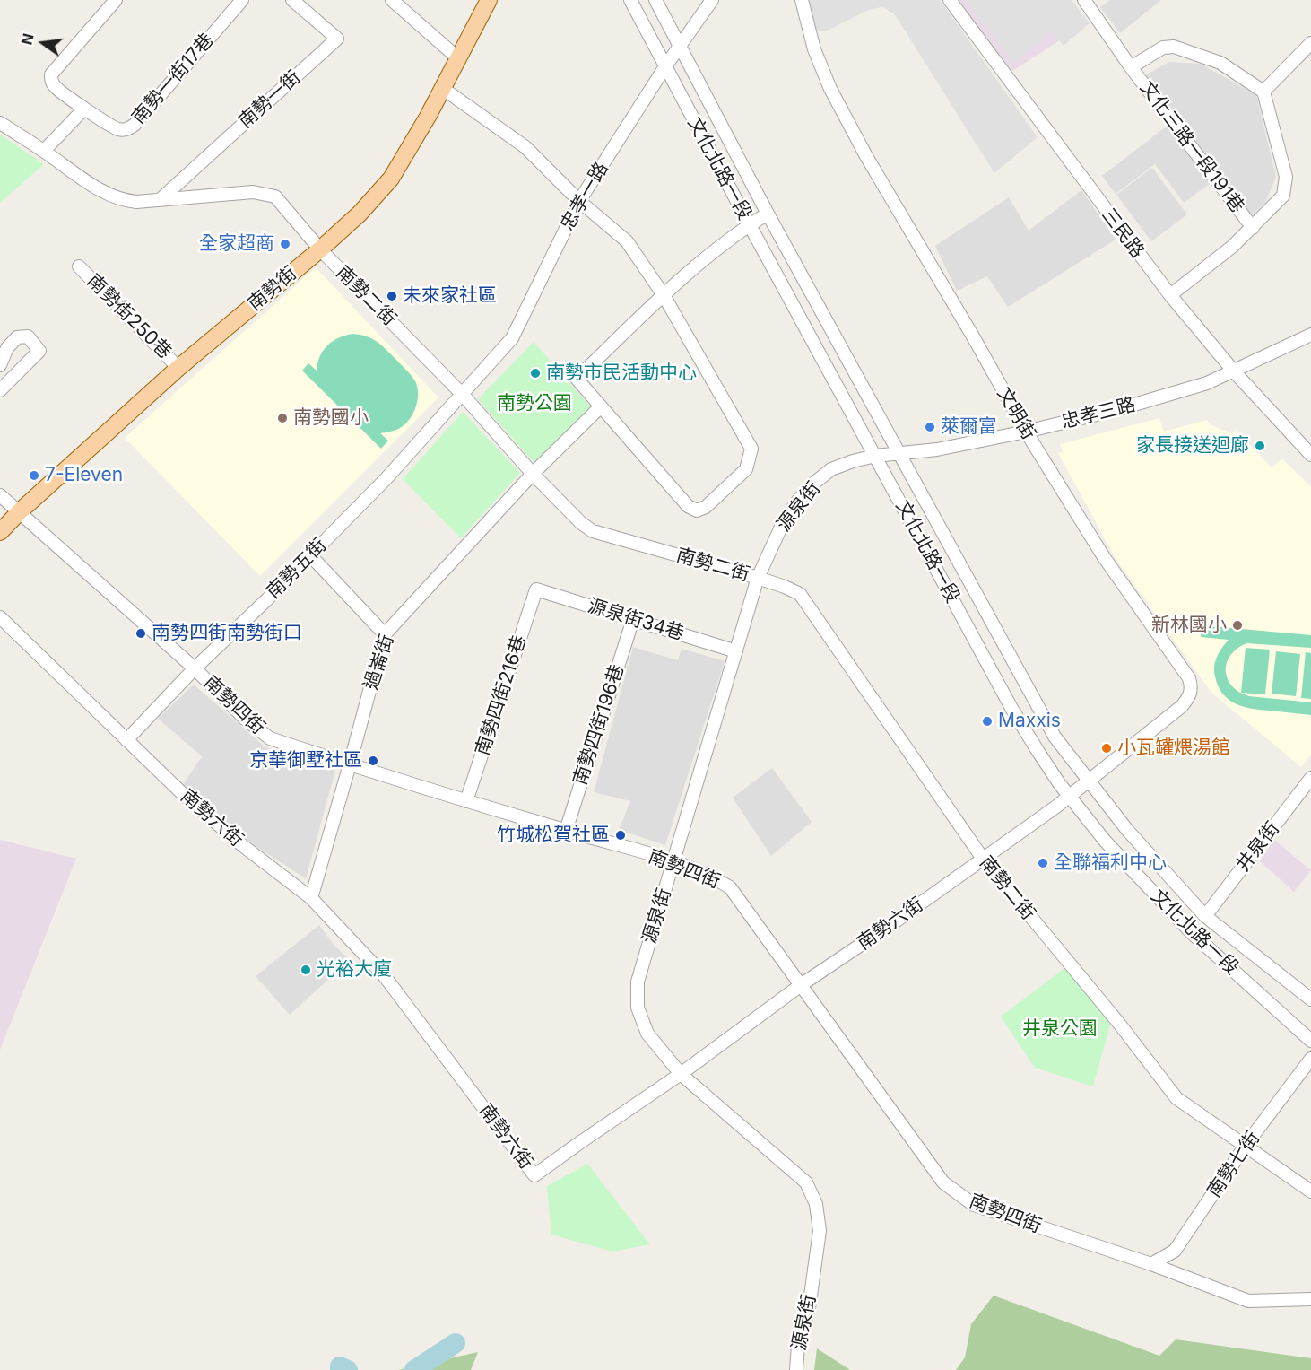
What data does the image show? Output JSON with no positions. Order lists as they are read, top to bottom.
{
  "streets": {
    "main road": ["南勢街"],
    "street": [
      "南勢一街17巷",
      "南勢一街",
      "文化三路一段191巷",
      "文化北路一段",
      "忠孝一路",
      "三民路",
      "南勢二街",
      "南勢街250巷",
      "文明街",
      "忠孝三路",
      "源泉街",
      "南勢五街",
      "源泉街34巷",
      "過崙街",
      "南勢四街216巷",
      "南勢四街",
      "南勢四街196巷",
      "南勢六街",
      "井泉街",
      "南勢七街"
    ]
  },
  "crossings": [
    ["南勢一街", "南勢二街"],
    ["文化三路一段191巷", "三民路"],
    ["文化北路一段", "忠孝一路"],
    ["文化北路一段", "文明街"],
    ["文化北路一段", "忠孝三路"],
    ["文化北路一段", "源泉街"],
    ["文化北路一段", "南勢六街"],
    ["文化北路一段", "井泉街"],
    ["忠孝一路", "南勢二街"],
    ["忠孝一路", "南勢五街"],
    ["三民路", "忠孝三路"],
    ["南勢街", "南勢二街"],
    ["南勢街", "南勢街250巷"],
    ["南勢街", "南勢四街"],
    ["南勢二街", "源泉街"],
    ["南勢二街", "南勢五街"],
    ["南勢二街", "過崙街"],
    ["南勢二街", "南勢六街"],
    ["南勢二街", "南勢七街"],
    ["文明街", "忠孝三路"],
    ["文明街", "南勢六街"],
    ["忠孝三路", "源泉街"],
    ["源泉街", "源泉街34巷"],
    ["源泉街", "南勢四街"],
    ["源泉街", "南勢六街"],
    ["南勢五街", "南勢四街"],
    ["南勢五街", "南勢六街"],
    ["源泉街34巷", "南勢四街216巷"],
    ["源泉街34巷", "南勢四街196巷"],
    ["過崙街", "南勢四街"],
    ["過崙街", "南勢六街"],
    ["南勢四街216巷", "南勢四街"],
    ["南勢四街", "南勢四街196巷"],
    ["南勢四街", "南勢六街"],
    ["南勢四街", "南勢七街"]
  ],
  "parks": ["南勢公園", "井泉公園"],
  "places": [
    "全家超商",
    "未來家社區",
    "南勢市民活動中心",
    "南勢國小",
    "萊爾富",
    "家長接送迴廊",
    "7-Eleven",
    "新林國小",
    "南勢四街南勢街口",
    "Maxxis",
    "小瓦罐煨湯館",
    "京華御墅社區",
    "竹城松賀社區",
    "全聯福利中心",
    "光裕大廈"
  ],
  "north": "left"
}
